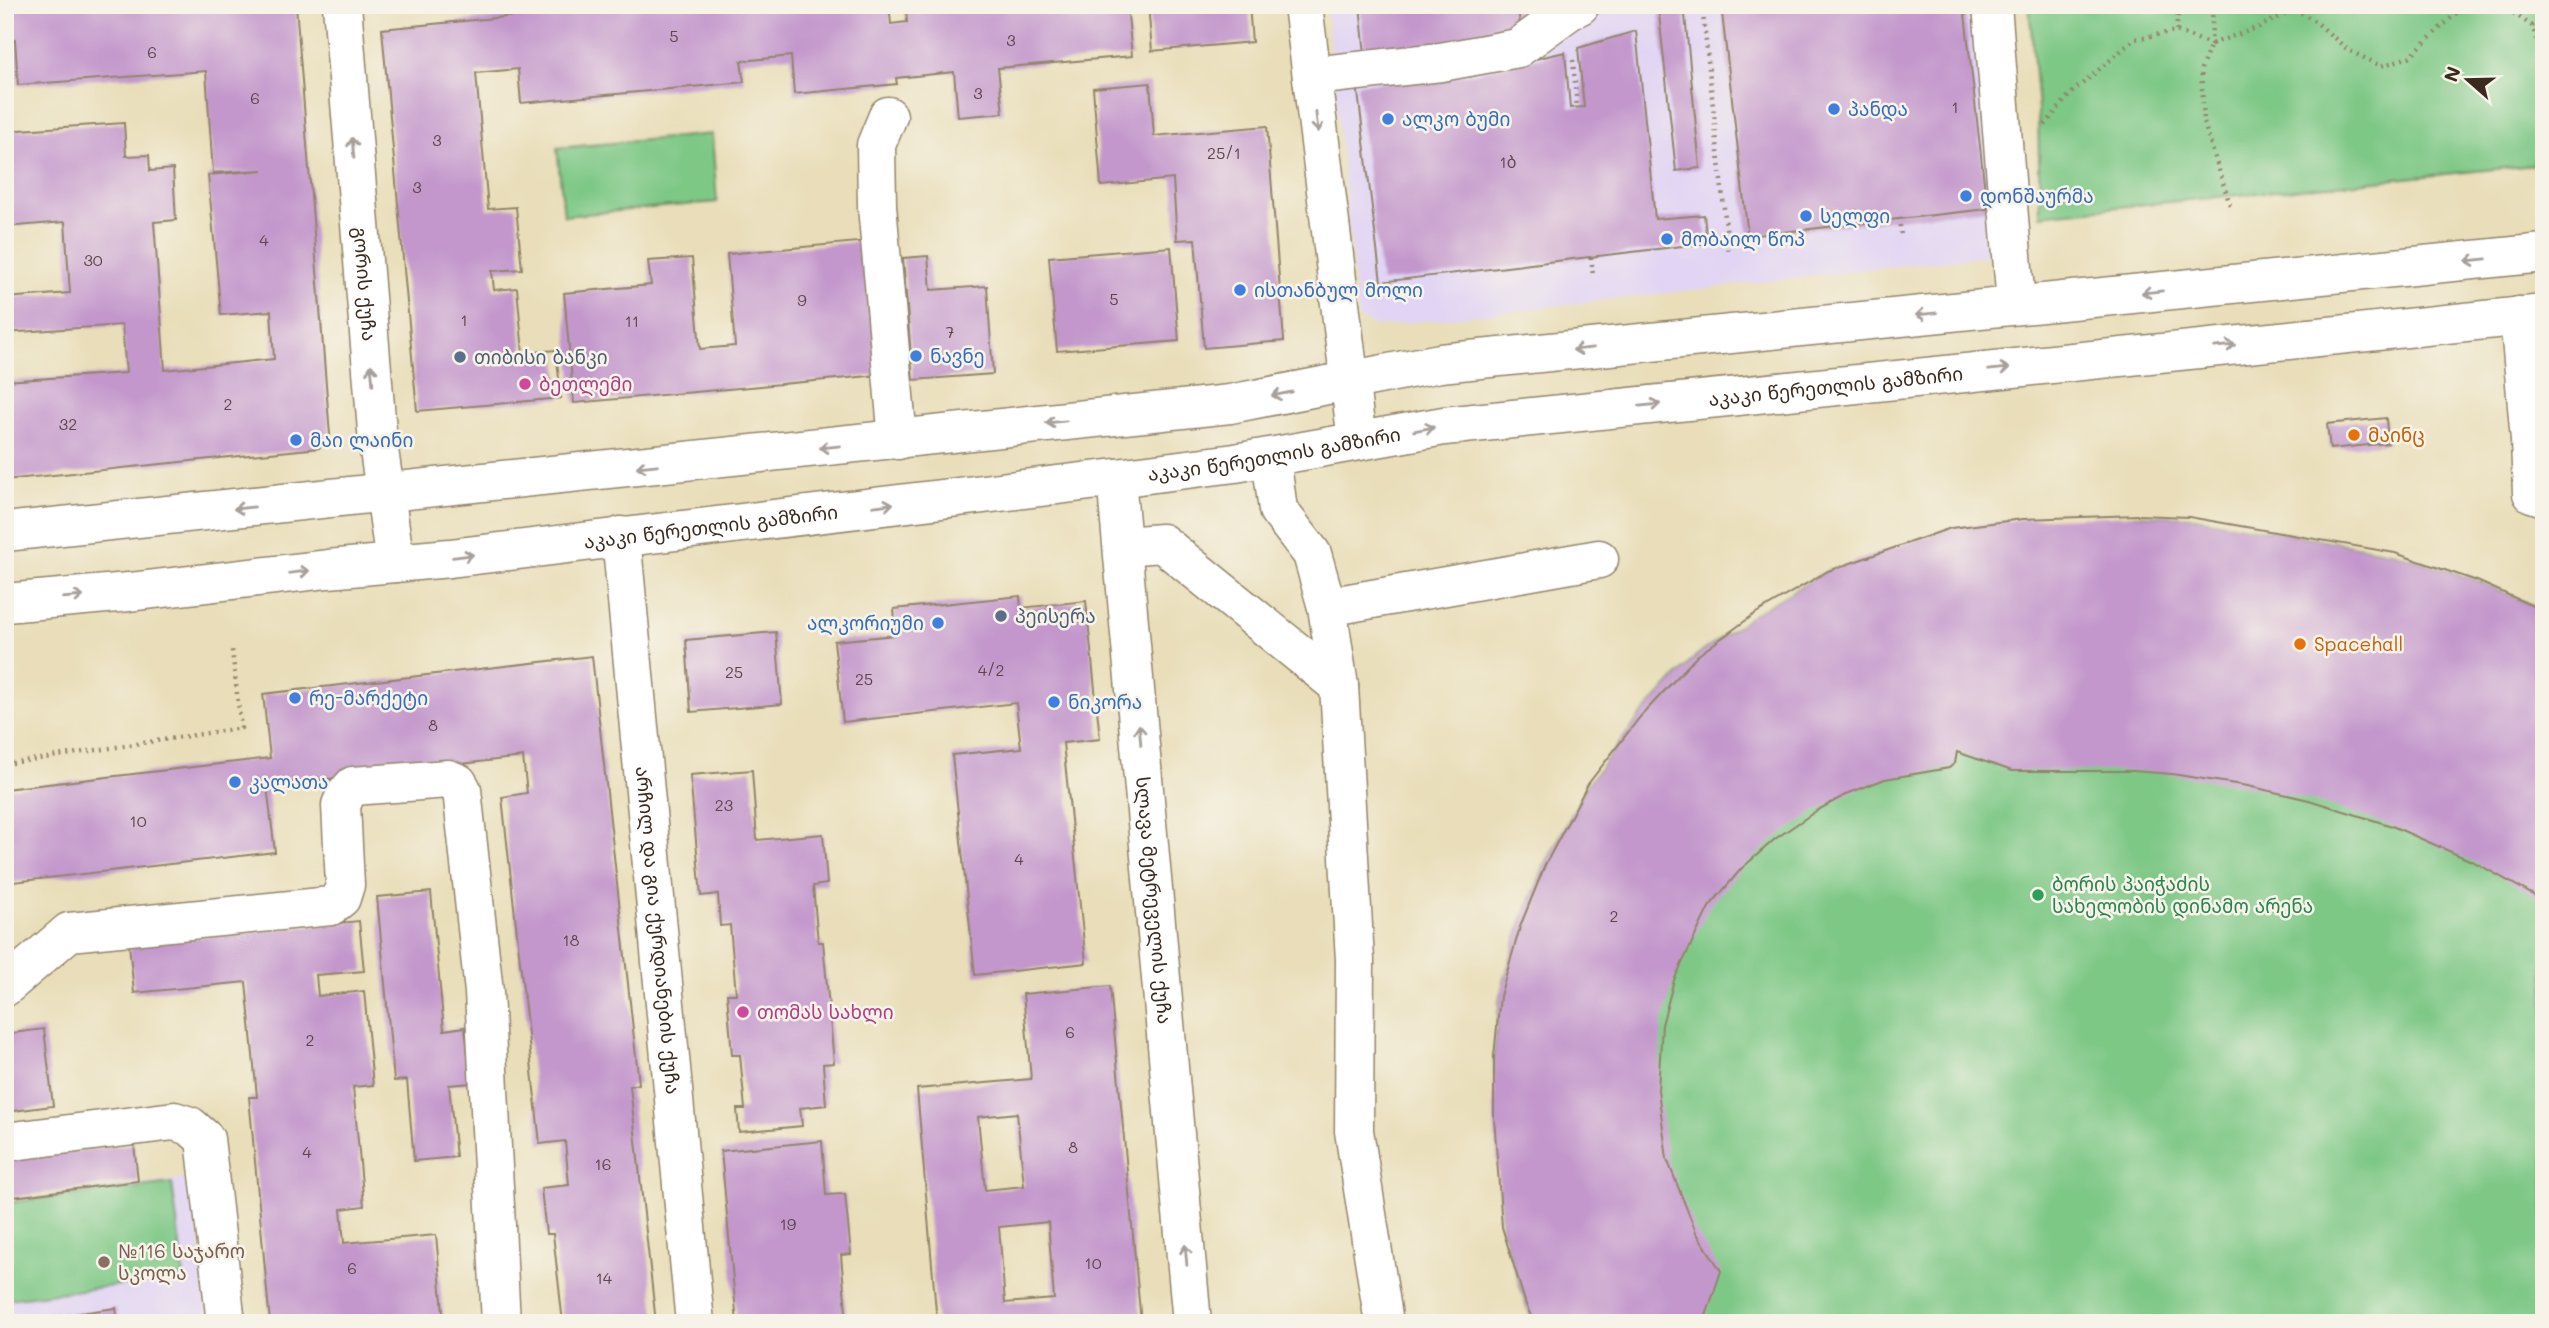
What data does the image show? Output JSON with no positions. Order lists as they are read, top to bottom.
{
  "streets": {
    "main road": [
      "გორის ქუჩა",
      "აკაკი წერეთლის გამზირი",
      "სლავა მეტრეველის ქუჩა",
      "არჩილ და გია ქურდიანების ქუჩა"
    ]
  },
  "crossings": [
    ["გორის ქუჩა", "აკაკი წერეთლის გამზირი"],
    ["აკაკი წერეთლის გამზირი", "სლავა მეტრეველის ქუჩა"],
    ["აკაკი წერეთლის გამზირი", "არჩილ და გია ქურდიანების ქუჩა"]
  ],
  "one_way": ["გორის ქუჩა"],
  "places": [
    "პანდა",
    "ალკო ბუმი",
    "დონშაურმა",
    "სელფი",
    "მობაილ წოპ",
    "ისთანბულ მოლი",
    "ნავნე",
    "თიბისი ბანკი",
    "ბეთლემი",
    "მაინც",
    "მაი ლაინი",
    "პეისერა",
    "ალკორიუმი",
    "Spacehall",
    "რე-მარქეტი",
    "ნიკორა",
    "კალათა",
    "ბორის პაიჭაძის სახელობის დინამო არენა",
    "თომას სახლი",
    "№116 საჯარო სკოლა"
  ],
  "house_numbers": [
    "5",
    "3",
    "6",
    "3",
    "6",
    "1",
    "3",
    "25/1",
    "1ბ",
    "3",
    "4",
    "30",
    "5",
    "9",
    "1",
    "11",
    "7",
    "2",
    "32",
    "4/2",
    "25",
    "25",
    "8",
    "23",
    "10",
    "4",
    "2",
    "18",
    "6",
    "2",
    "8",
    "4",
    "16",
    "19",
    "10",
    "6",
    "14"
  ],
  "north": "left"
}
